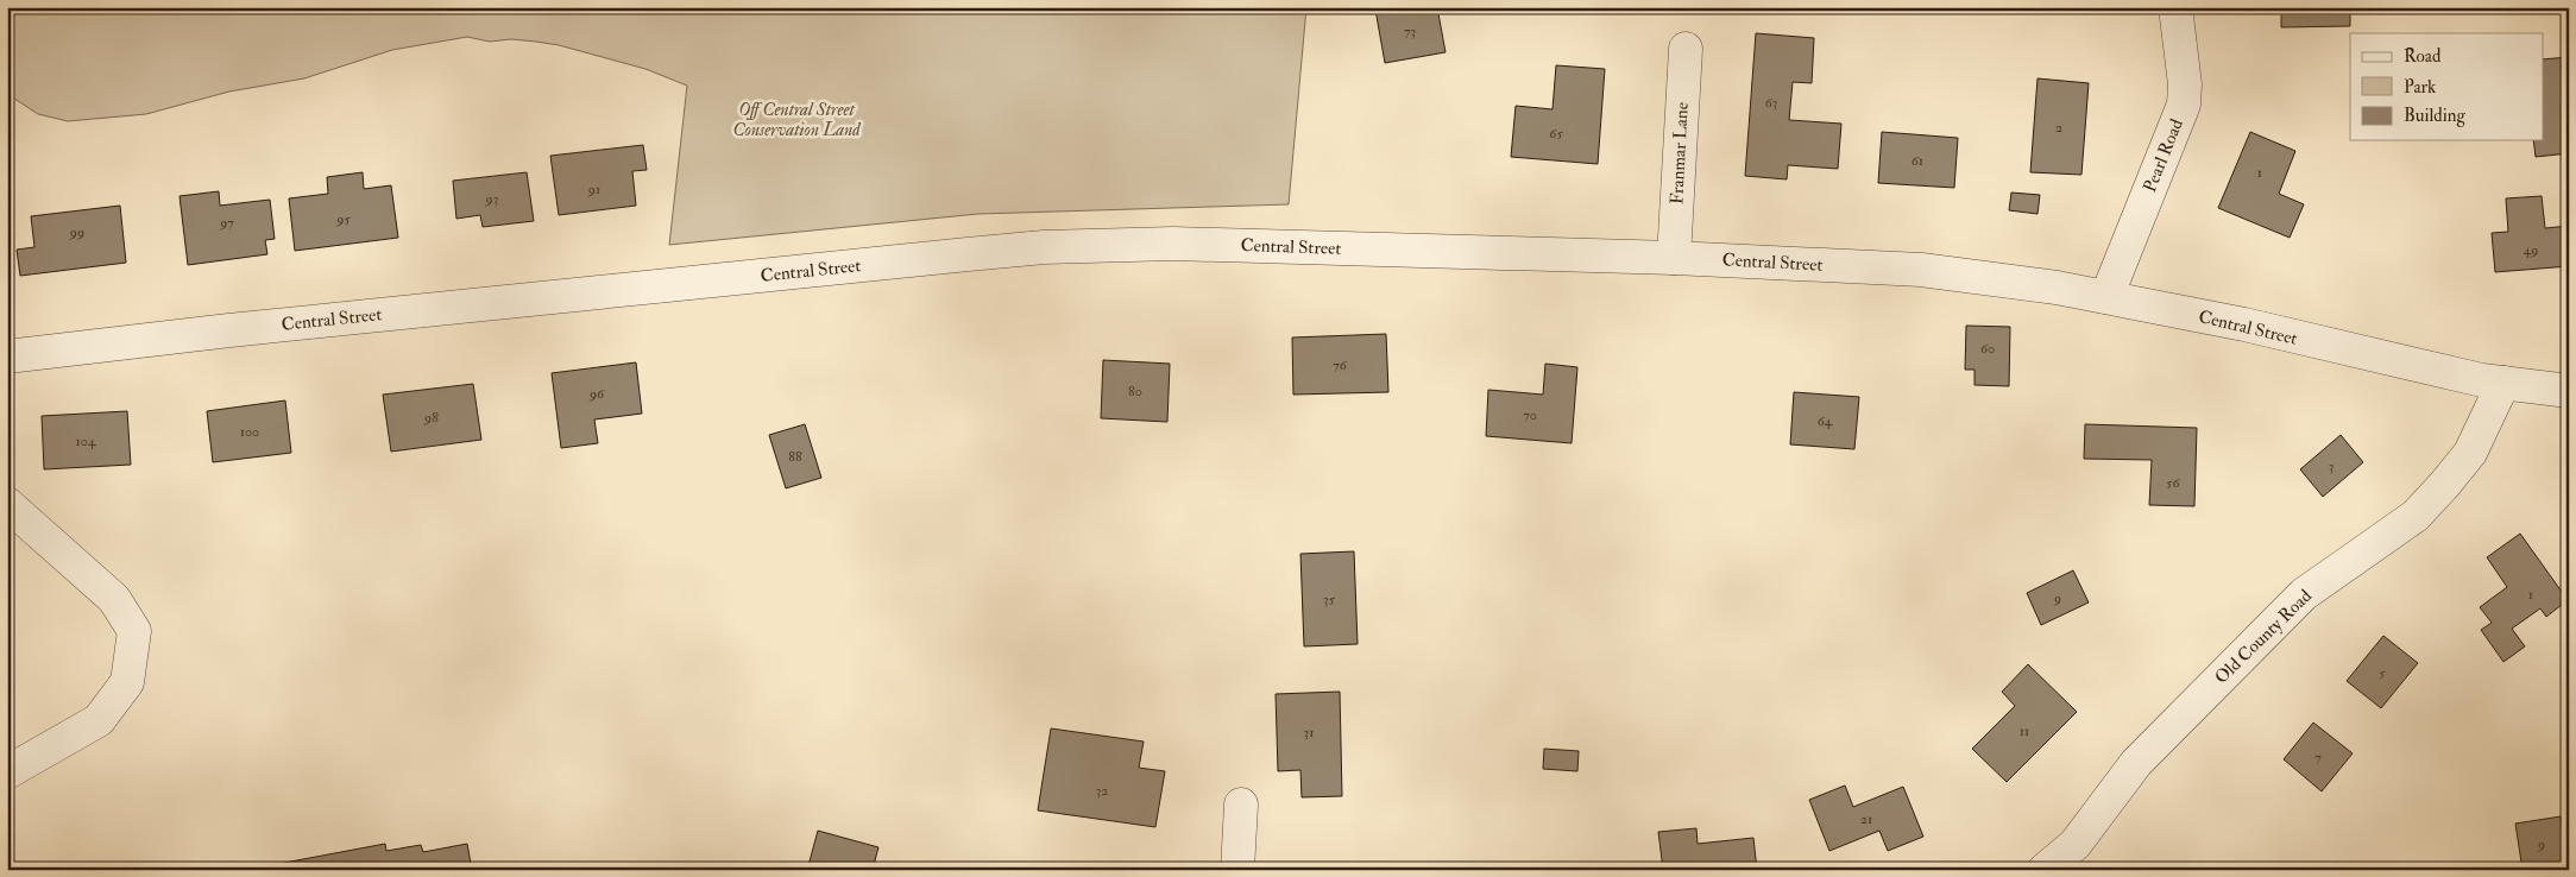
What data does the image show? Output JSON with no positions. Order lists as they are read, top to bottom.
{
  "streets": {
    "street": [
      "Franmar Lane",
      "Pearl Road",
      "Central Street",
      "Old County Road"
    ]
  },
  "crossings": [
    ["Franmar Lane", "Central Street"],
    ["Pearl Road", "Central Street"],
    ["Central Street", "Old County Road"]
  ],
  "parks": ["Off Central Street Conservation Land"],
  "house_numbers": [
    "73",
    "63",
    "2",
    "65",
    "61",
    "1",
    "91",
    "93",
    "95",
    "97",
    "99",
    "49",
    "60",
    "76",
    "80",
    "96",
    "70",
    "98",
    "64",
    "100",
    "104",
    "88",
    "3",
    "56",
    "1",
    "9",
    "35",
    "5",
    "11",
    "31",
    "7",
    "32",
    "21",
    "9"
  ],
  "legend": ["Road", "Park", "Building"]
}
